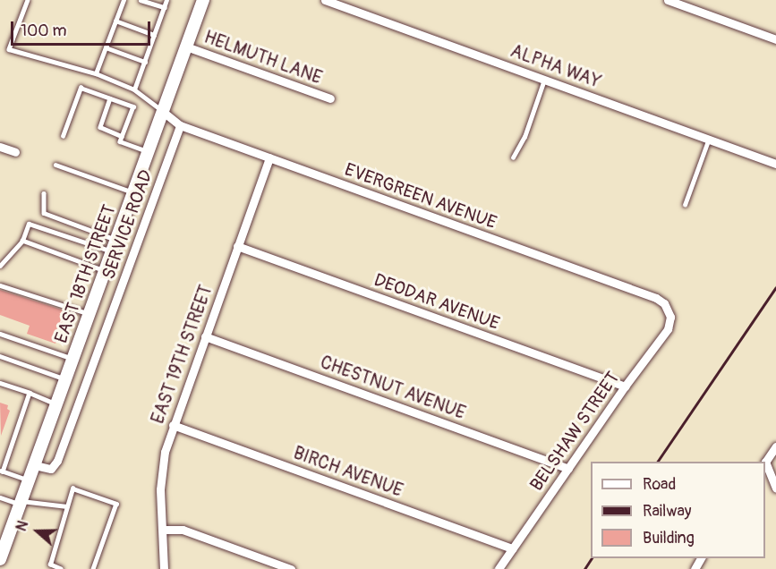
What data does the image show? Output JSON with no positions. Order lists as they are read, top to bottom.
{
  "streets": {
    "main road": ["EAST 18TH STREET"],
    "street": [
      "HELMUTH LANE",
      "ALPHA WAY",
      "EVERGREEN AVENUE",
      "SERVICE ROAD",
      "DEODAR AVENUE",
      "EAST 19TH STREET",
      "CHESTNUT AVENUE",
      "BELSHAW STREET",
      "BIRCH AVENUE"
    ]
  },
  "crossings": [
    ["HELMUTH LANE", "EAST 18TH STREET"],
    ["EVERGREEN AVENUE", "SERVICE ROAD"],
    ["EVERGREEN AVENUE", "EAST 18TH STREET"],
    ["EVERGREEN AVENUE", "EAST 19TH STREET"],
    ["EVERGREEN AVENUE", "BELSHAW STREET"],
    ["SERVICE ROAD", "EAST 18TH STREET"],
    ["DEODAR AVENUE", "EAST 19TH STREET"],
    ["DEODAR AVENUE", "BELSHAW STREET"],
    ["EAST 19TH STREET", "CHESTNUT AVENUE"],
    ["EAST 19TH STREET", "BIRCH AVENUE"],
    ["CHESTNUT AVENUE", "BELSHAW STREET"],
    ["BELSHAW STREET", "BIRCH AVENUE"]
  ],
  "legend": ["Road", "Railway", "Building"],
  "scale_bar": "100 m",
  "north": "left"
}
